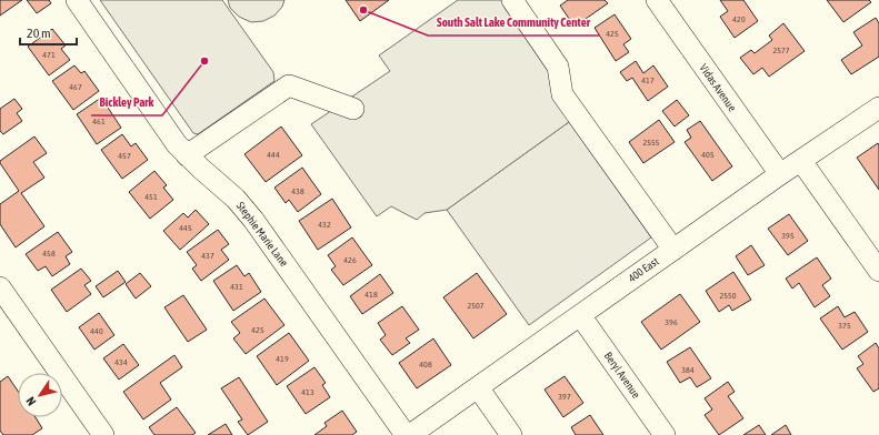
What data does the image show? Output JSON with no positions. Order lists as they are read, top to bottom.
{
  "streets": {
    "street": [
      "Vidas Avenue",
      "Stephie Marie Lane",
      "400 East",
      "Beryl Avenue"
    ]
  },
  "crossings": [
    ["Vidas Avenue", "400 East"],
    ["400 East", "Beryl Avenue"]
  ],
  "places": ["South Salt Lake Community Center", "Bickley Park"],
  "house_numbers": [
    "420",
    "425",
    "2577",
    "471",
    "417",
    "467",
    "461",
    "2555",
    "444",
    "405",
    "457",
    "438",
    "451",
    "432",
    "445",
    "395",
    "458",
    "437",
    "426",
    "431",
    "418",
    "2550",
    "2507",
    "396",
    "375",
    "425",
    "440",
    "419",
    "434",
    "408",
    "384",
    "413",
    "397"
  ],
  "scale_bar": "20 m",
  "north": "bottom left"
}
